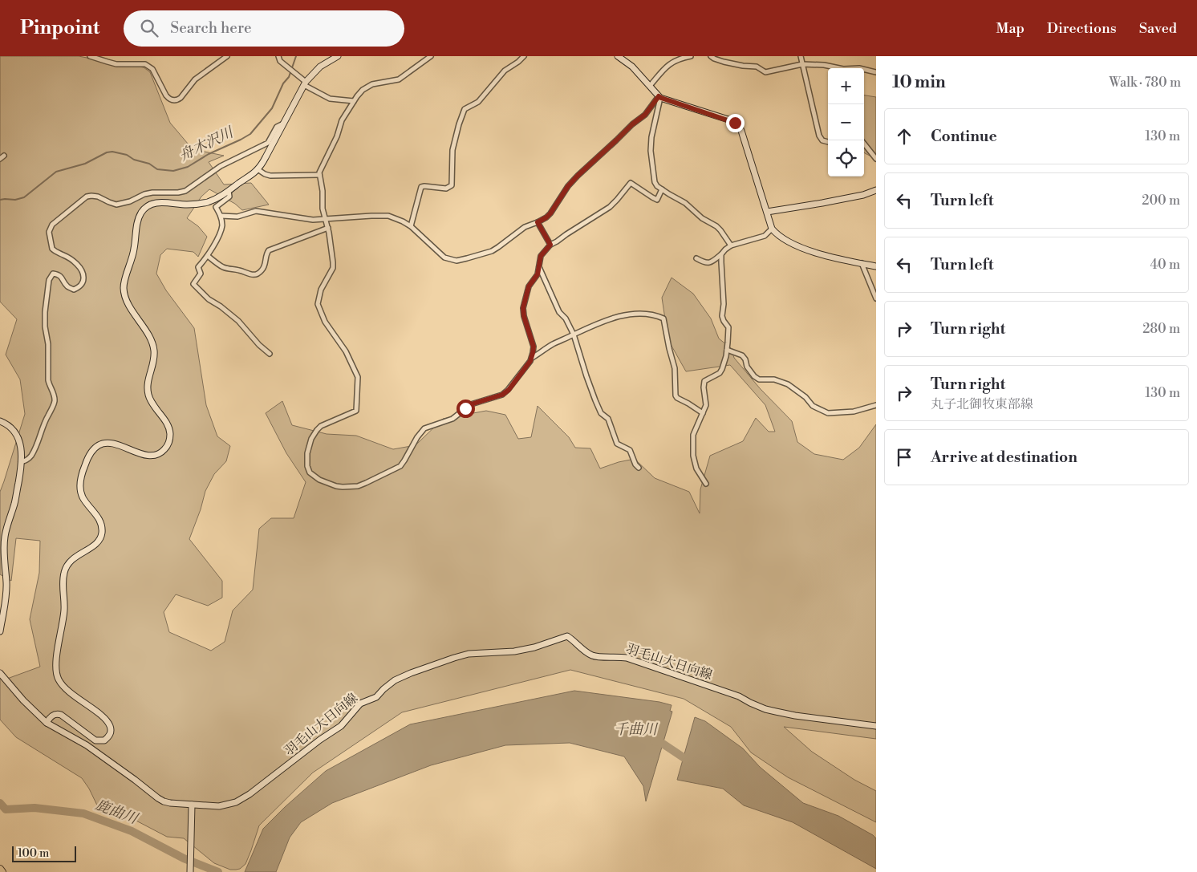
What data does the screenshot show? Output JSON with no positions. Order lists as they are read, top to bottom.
{
  "streets": {
    "main road": ["羽毛山大日向線"]
  },
  "water": ["舟木沢川", "千曲川", "鹿曲川"],
  "scale_bar": "100 m",
  "page": {
    "header": "Pinpoint",
    "search": "Search here",
    "nav": ["Map", "Directions", "Saved"],
    "heading": ["10 min", "Walk · 780 m"],
    "map_buttons": ["+", "−"],
    "list": [
      ["Continue", "130 m"],
      ["Turn left", "200 m"],
      ["Turn left", "40 m"],
      ["Turn right", "280 m"],
      ["Turn right", "丸子北御牧東部線", "130 m"],
      "Arrive at destination"
    ],
    "scale": "100 m"
  }
}
